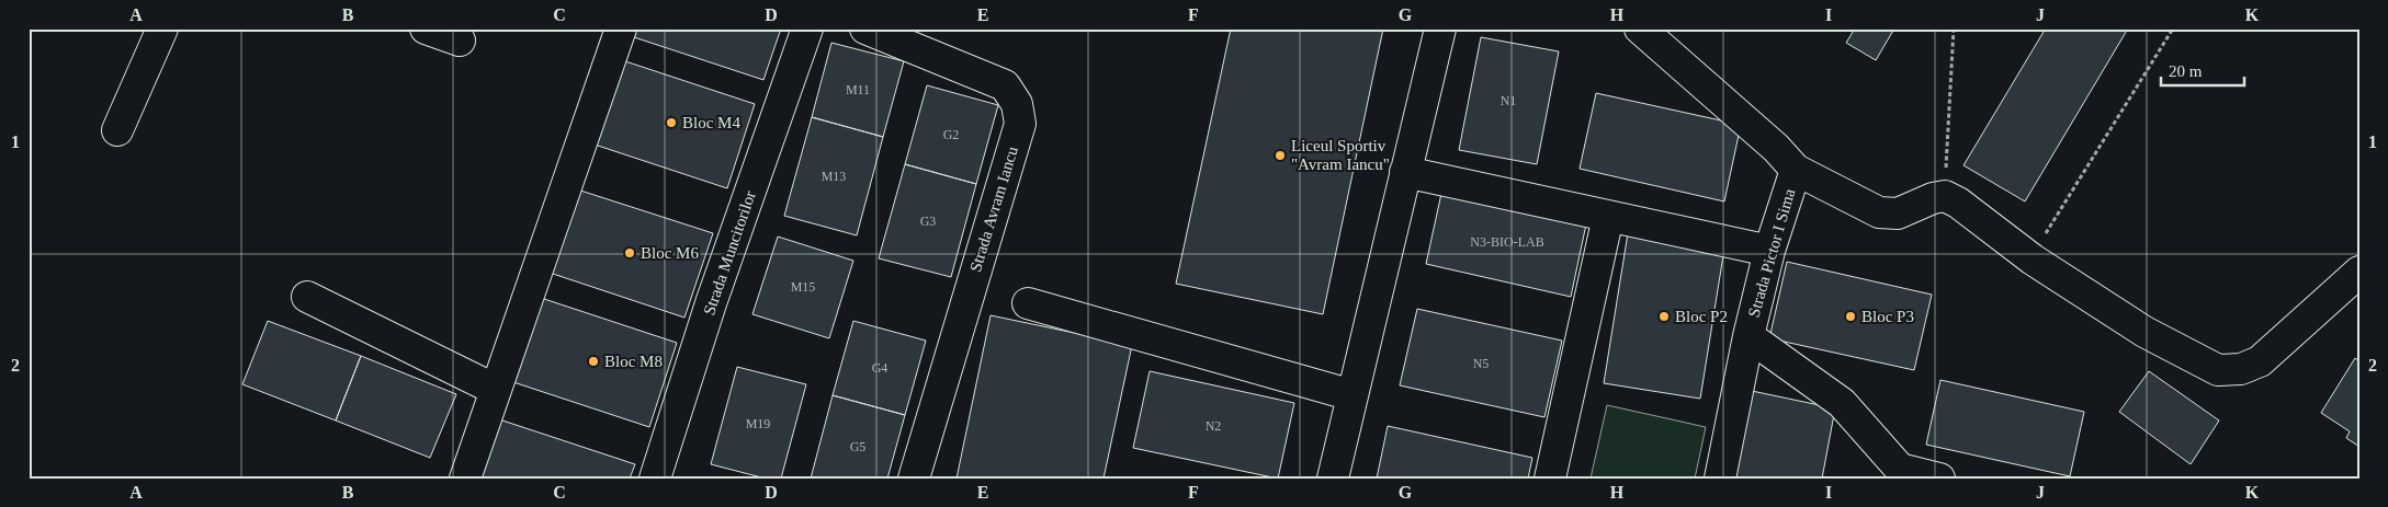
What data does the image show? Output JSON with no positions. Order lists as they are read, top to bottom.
{
  "streets": {
    "street": ["Strada Avram Iancu", "Strada Muncitorilor", "Strada Pictor I Sima"]
  },
  "places": [
    "Bloc M4",
    "Liceul Sportiv \"Avram Iancu\"",
    "Bloc M6",
    "Bloc P2",
    "Bloc P3",
    "Bloc M8"
  ],
  "house_numbers": [
    "M11",
    "N1",
    "G2",
    "M13",
    "G3",
    "N3-BIO-LAB",
    "M15",
    "N5",
    "G4",
    "M19",
    "N2",
    "G5"
  ],
  "scale_bar": "20 m",
  "grid": {
    "columns": [
      "A",
      "B",
      "C",
      "D",
      "E",
      "F",
      "G",
      "H",
      "I",
      "J",
      "K"
    ],
    "rows": ["1", "2"]
  }
}
